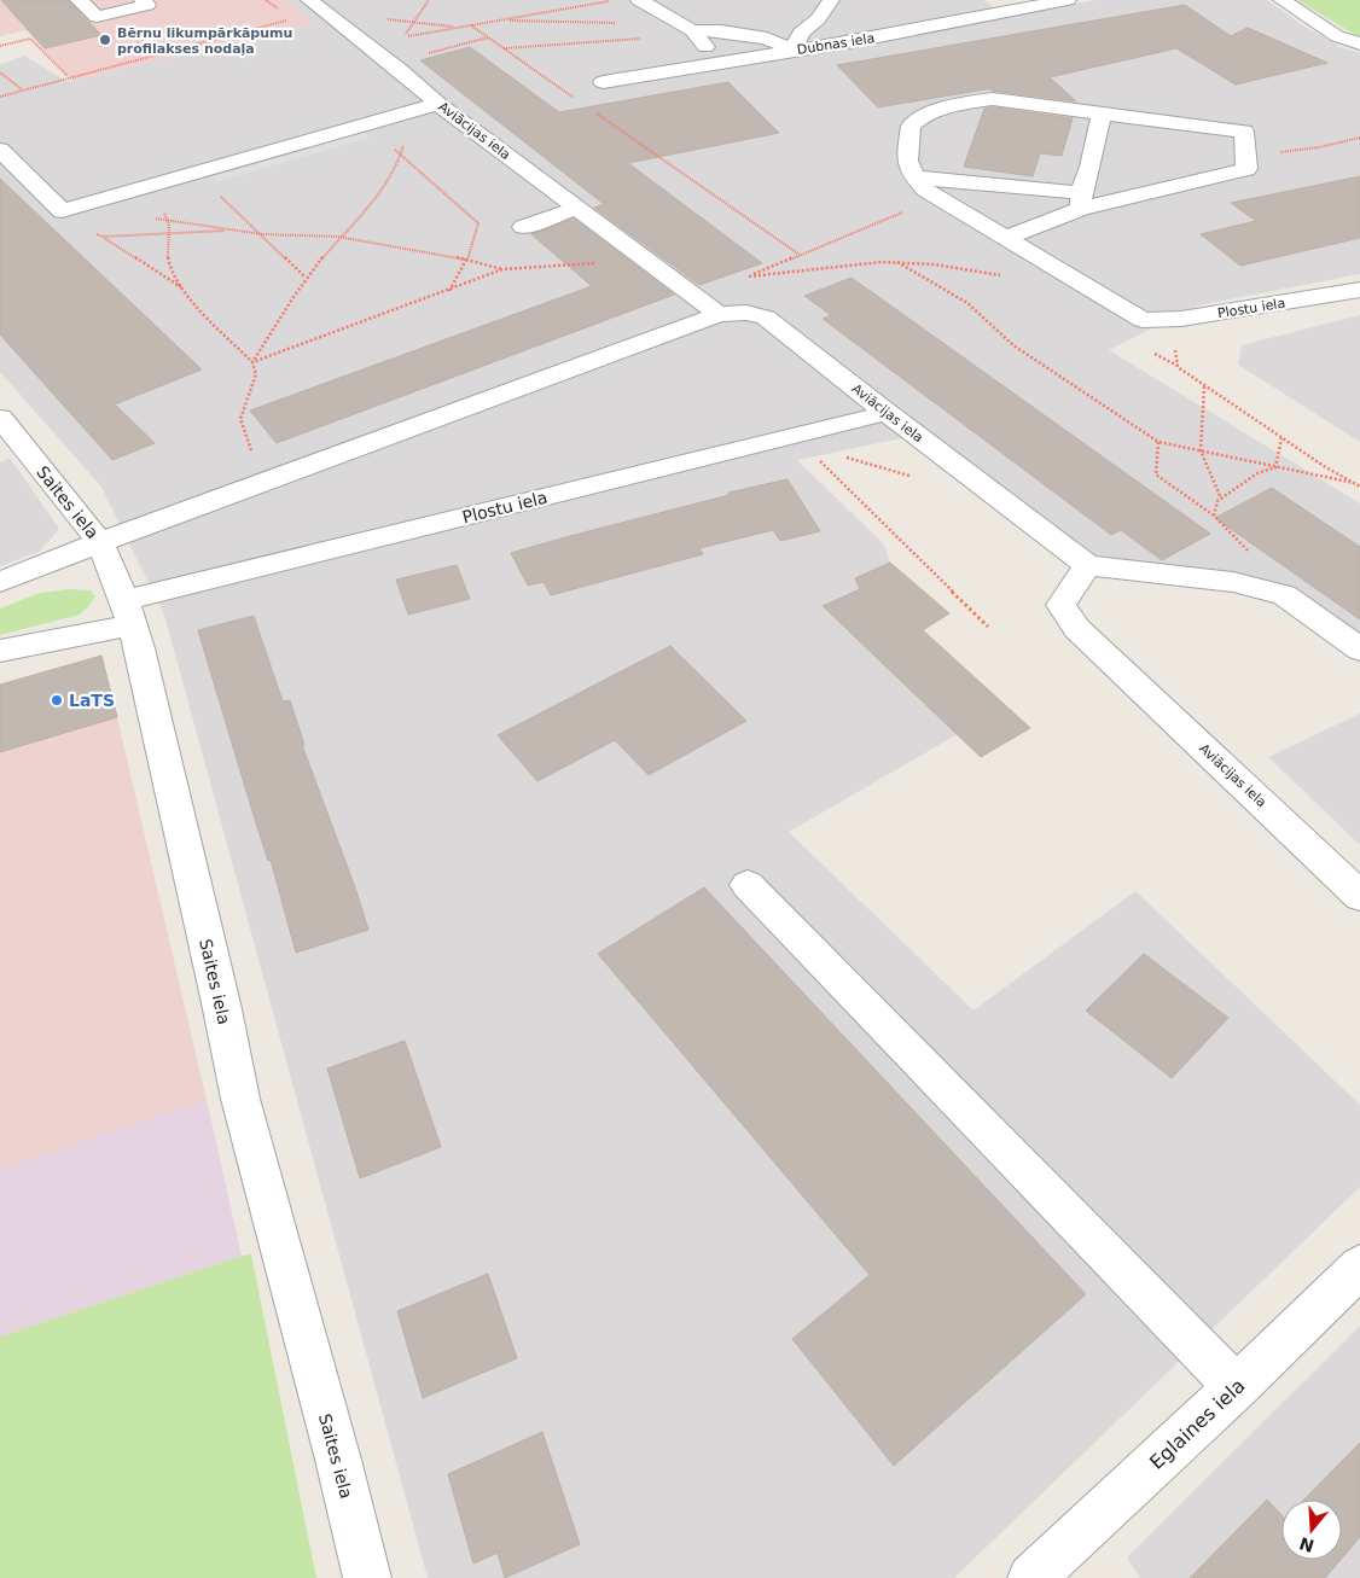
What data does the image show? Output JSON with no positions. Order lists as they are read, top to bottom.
{
  "streets": {
    "street": [
      "Dubnas iela",
      "Aviācijas iela",
      "Plostu iela",
      "Saites iela",
      "Eglaines iela"
    ]
  },
  "crossings": [
    ["Aviācijas iela", "Plostu iela"],
    ["Plostu iela", "Saites iela"]
  ],
  "places": ["Bērnu likumpārkāpumu profilakses nodaļa", "LaTS"],
  "north": "bottom"
}
